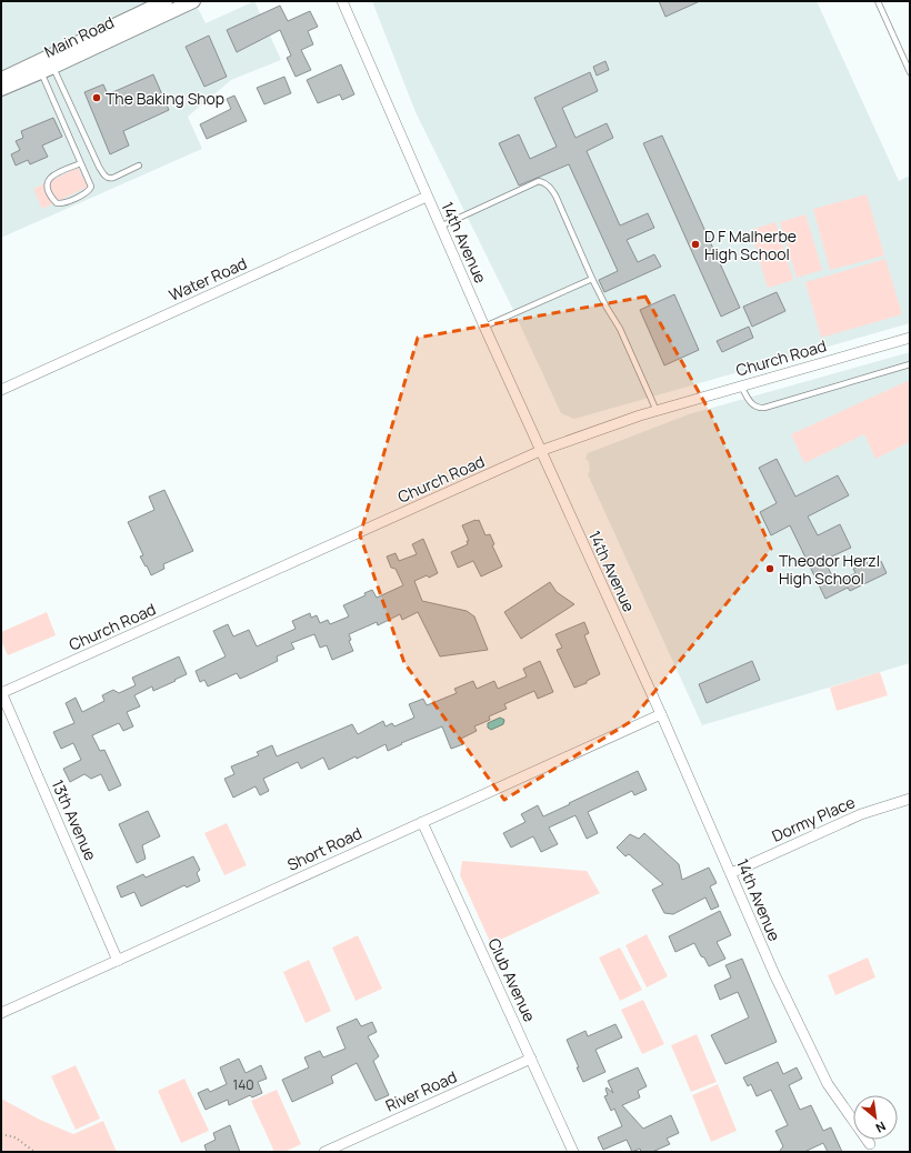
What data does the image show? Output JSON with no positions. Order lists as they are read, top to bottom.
{
  "streets": {
    "main road": ["Main Road"],
    "street": [
      "14th Avenue",
      "Water Road",
      "Church Road",
      "Dormy Place",
      "13th Avenue",
      "Short Road",
      "Club Avenue",
      "River Road"
    ]
  },
  "crossings": [
    ["14th Avenue", "Water Road"],
    ["14th Avenue", "Church Road"],
    ["14th Avenue", "Dormy Place"],
    ["14th Avenue", "Short Road"],
    ["Church Road", "13th Avenue"],
    ["13th Avenue", "Short Road"],
    ["Short Road", "Club Avenue"],
    ["Club Avenue", "River Road"]
  ],
  "places": ["The Baking Shop", "D F Malherbe High School", "Theodor Herzl High School"],
  "house_numbers": ["140"],
  "north": "bottom right"
}
